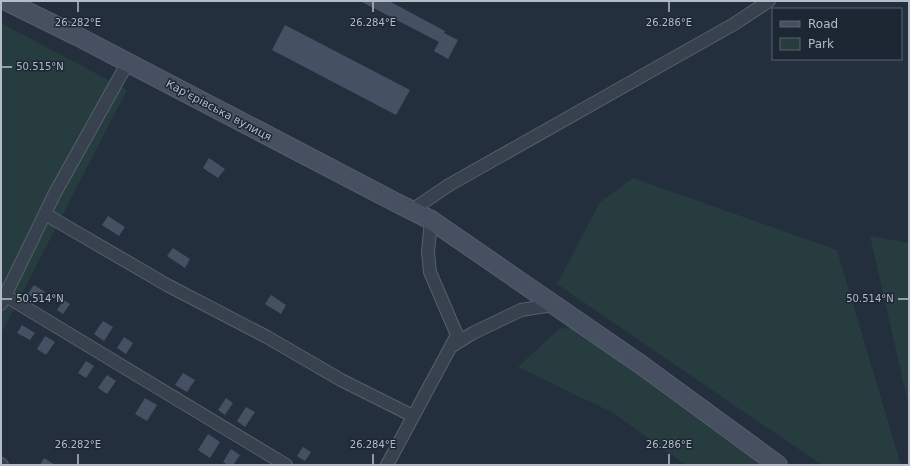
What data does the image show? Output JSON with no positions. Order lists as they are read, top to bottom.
{
  "streets": {
    "street": ["Кар'єрівська вулиця"]
  },
  "legend": ["Road", "Park"],
  "coordinates": [
    "26.282°E",
    "26.284°E",
    "26.286°E",
    "50.515°N",
    "50.514°N"
  ]
}
